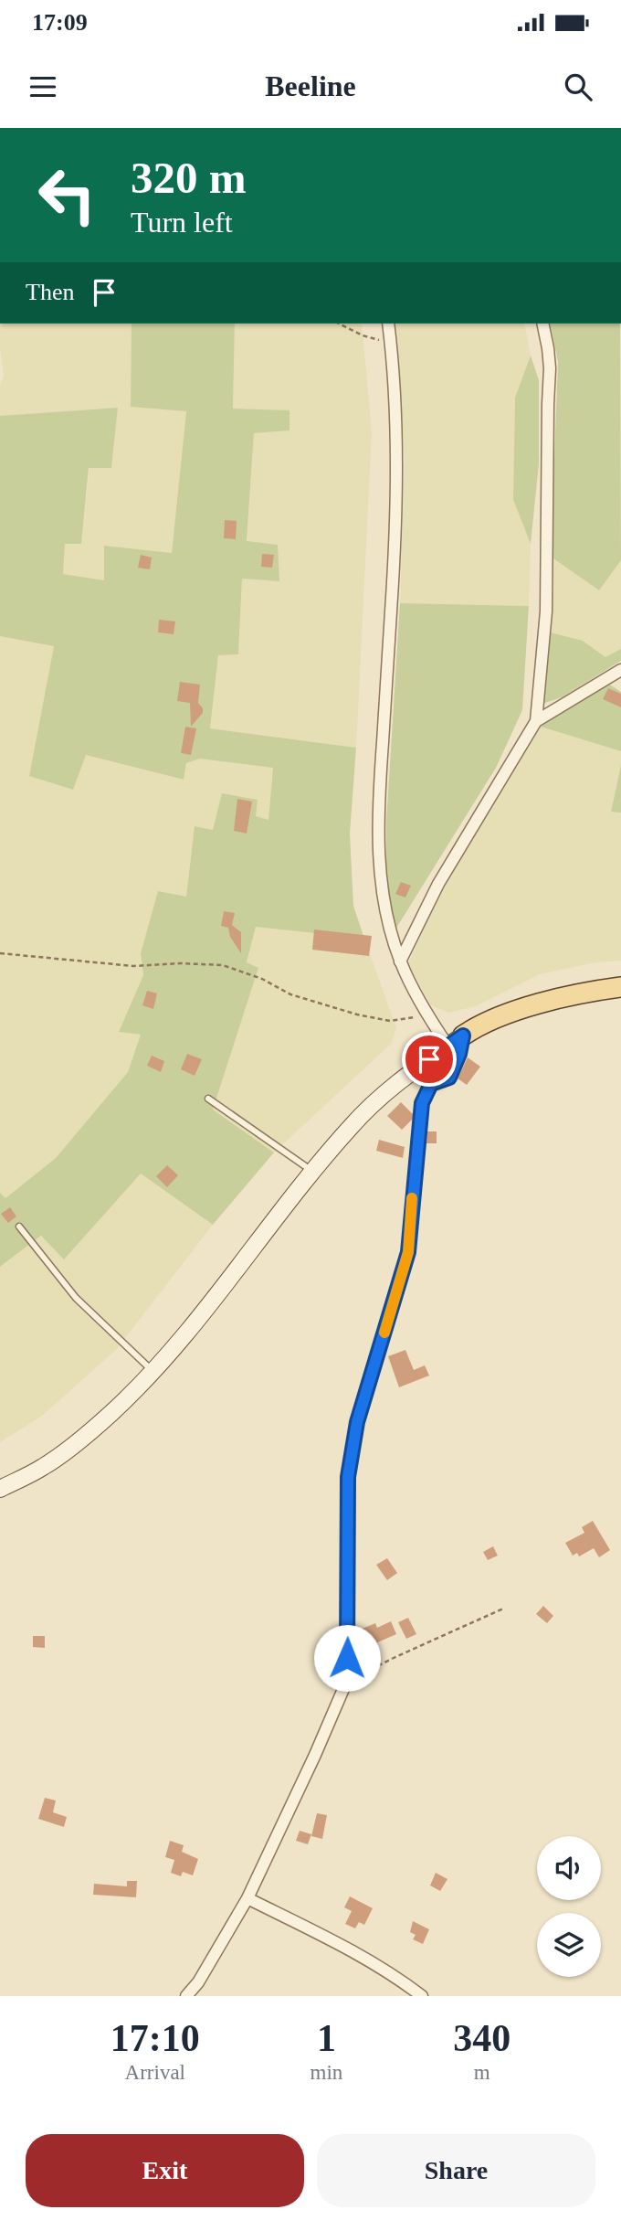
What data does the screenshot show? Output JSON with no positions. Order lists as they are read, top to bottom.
{
  "page": {
    "status": "17:09",
    "header": "Beeline",
    "turn": ["320 m", "Turn left"],
    "then": "Then",
    "eta": [
      "17:10",
      "Arrival",
      "1",
      "min",
      "340",
      "m"
    ],
    "buttons": ["Exit", "Share"]
  }
}
